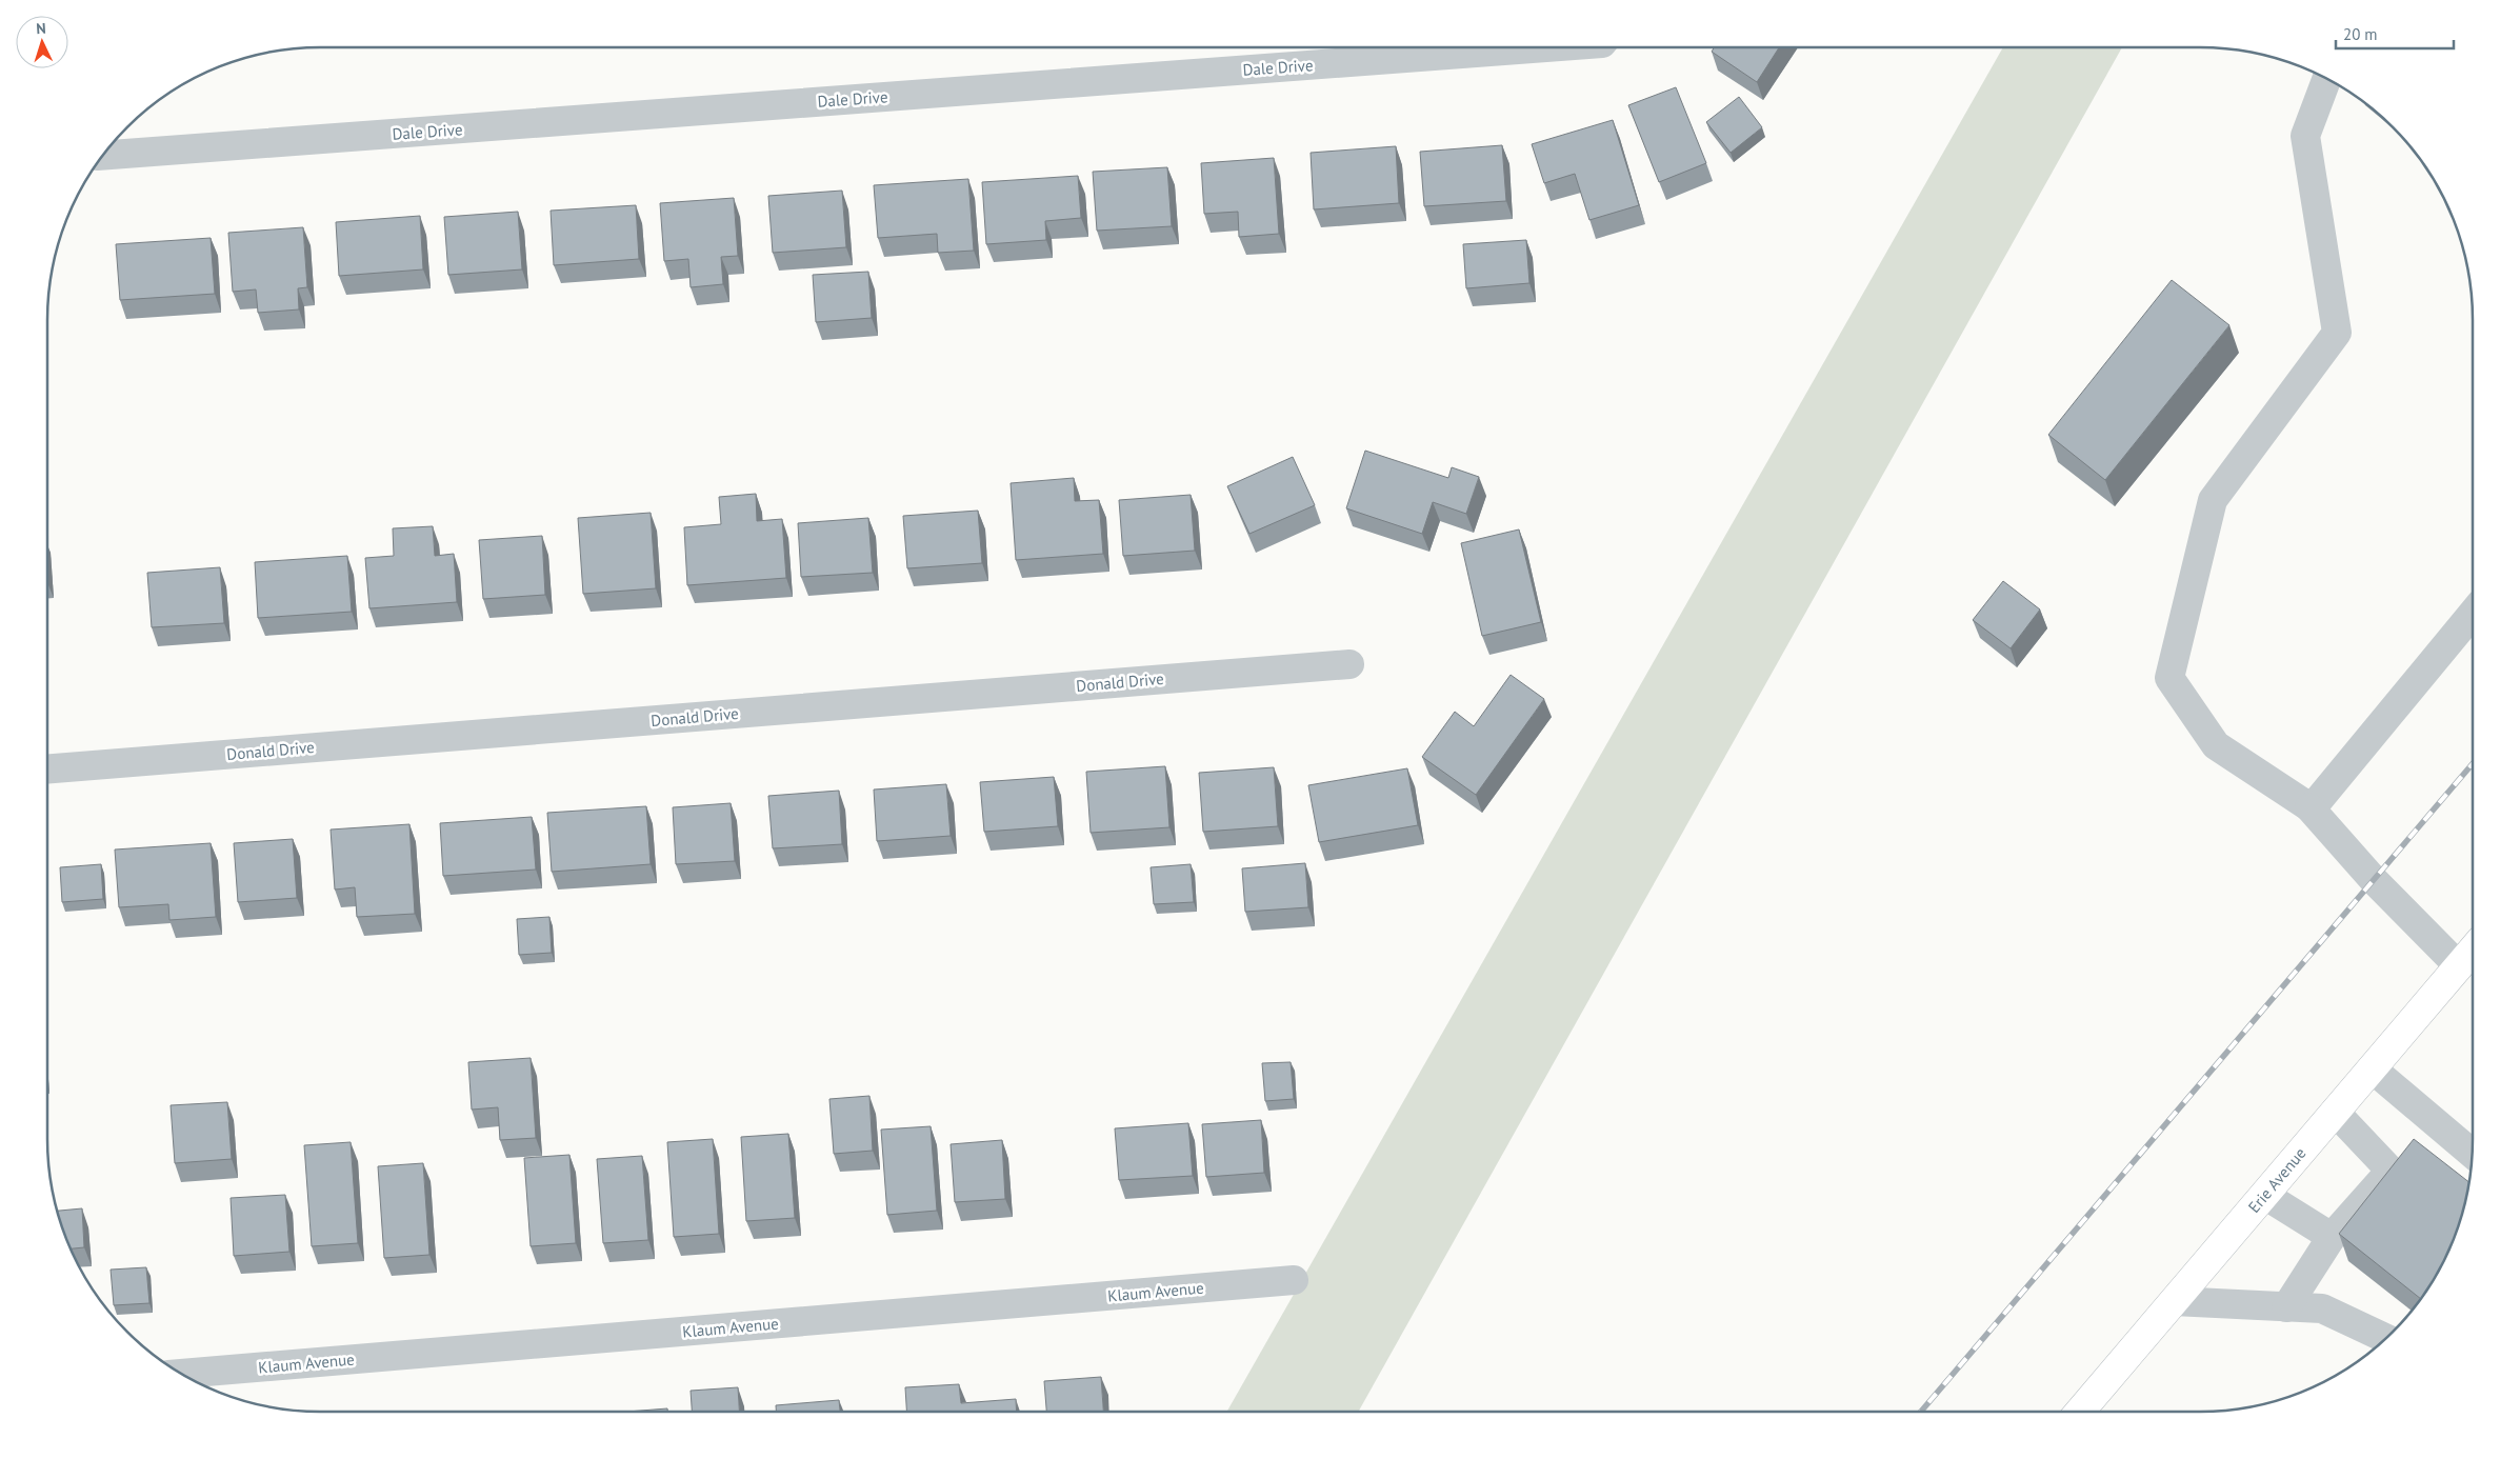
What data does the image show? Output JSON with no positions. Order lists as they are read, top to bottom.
{
  "streets": {
    "main road": ["Erie Avenue"],
    "street": ["Dale Drive", "Donald Drive", "Klaum Avenue"]
  },
  "scale_bar": "20 m",
  "north": "top"
}
